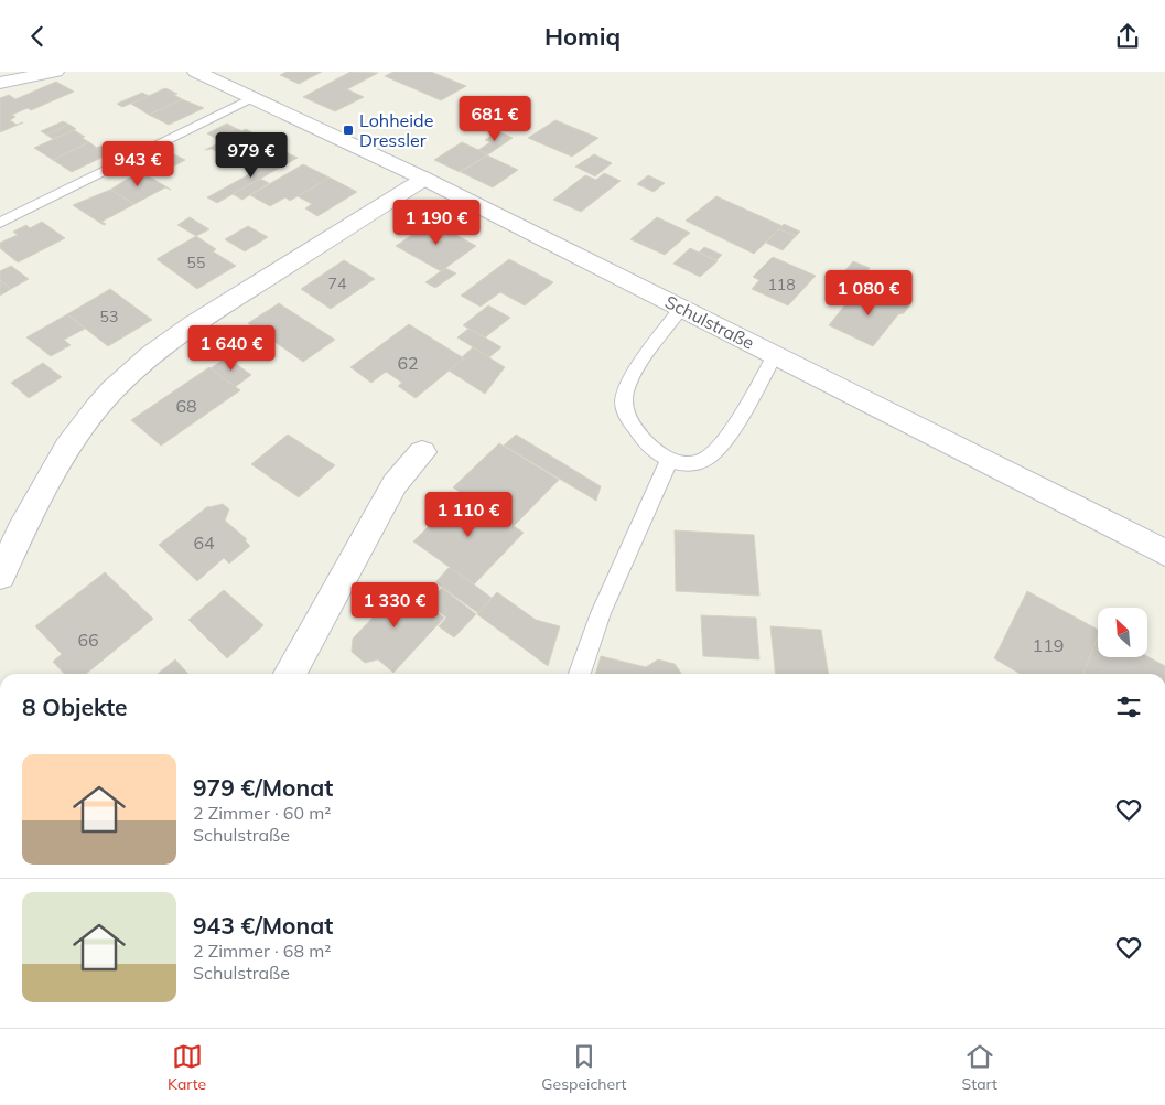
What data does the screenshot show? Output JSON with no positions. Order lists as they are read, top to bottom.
{
  "streets": {
    "street": ["Schulstraße"]
  },
  "places": {
    "transit": ["Lohheide Dressler"]
  },
  "house_numbers": [
    "55",
    "74",
    "118",
    "53",
    "62",
    "68",
    "64",
    "66",
    "119"
  ],
  "north": "top left",
  "page": {
    "header": "Homiq",
    "price": [
      "681 €",
      "979 €",
      "943 €",
      "1 190 €",
      "1 080 €",
      "1 640 €",
      "1 110 €",
      "1 330 €"
    ],
    "heading": "8 Objekte",
    "list": [
      {
        "name": "979 €/Monat",
        "note": "2 Zimmer · 60 m² · Schulstraße"
      },
      {
        "name": "943 €/Monat",
        "note": "2 Zimmer · 68 m² · Schulstraße"
      }
    ],
    "tabs": ["Karte", "Gespeichert", "Start"]
  }
}
